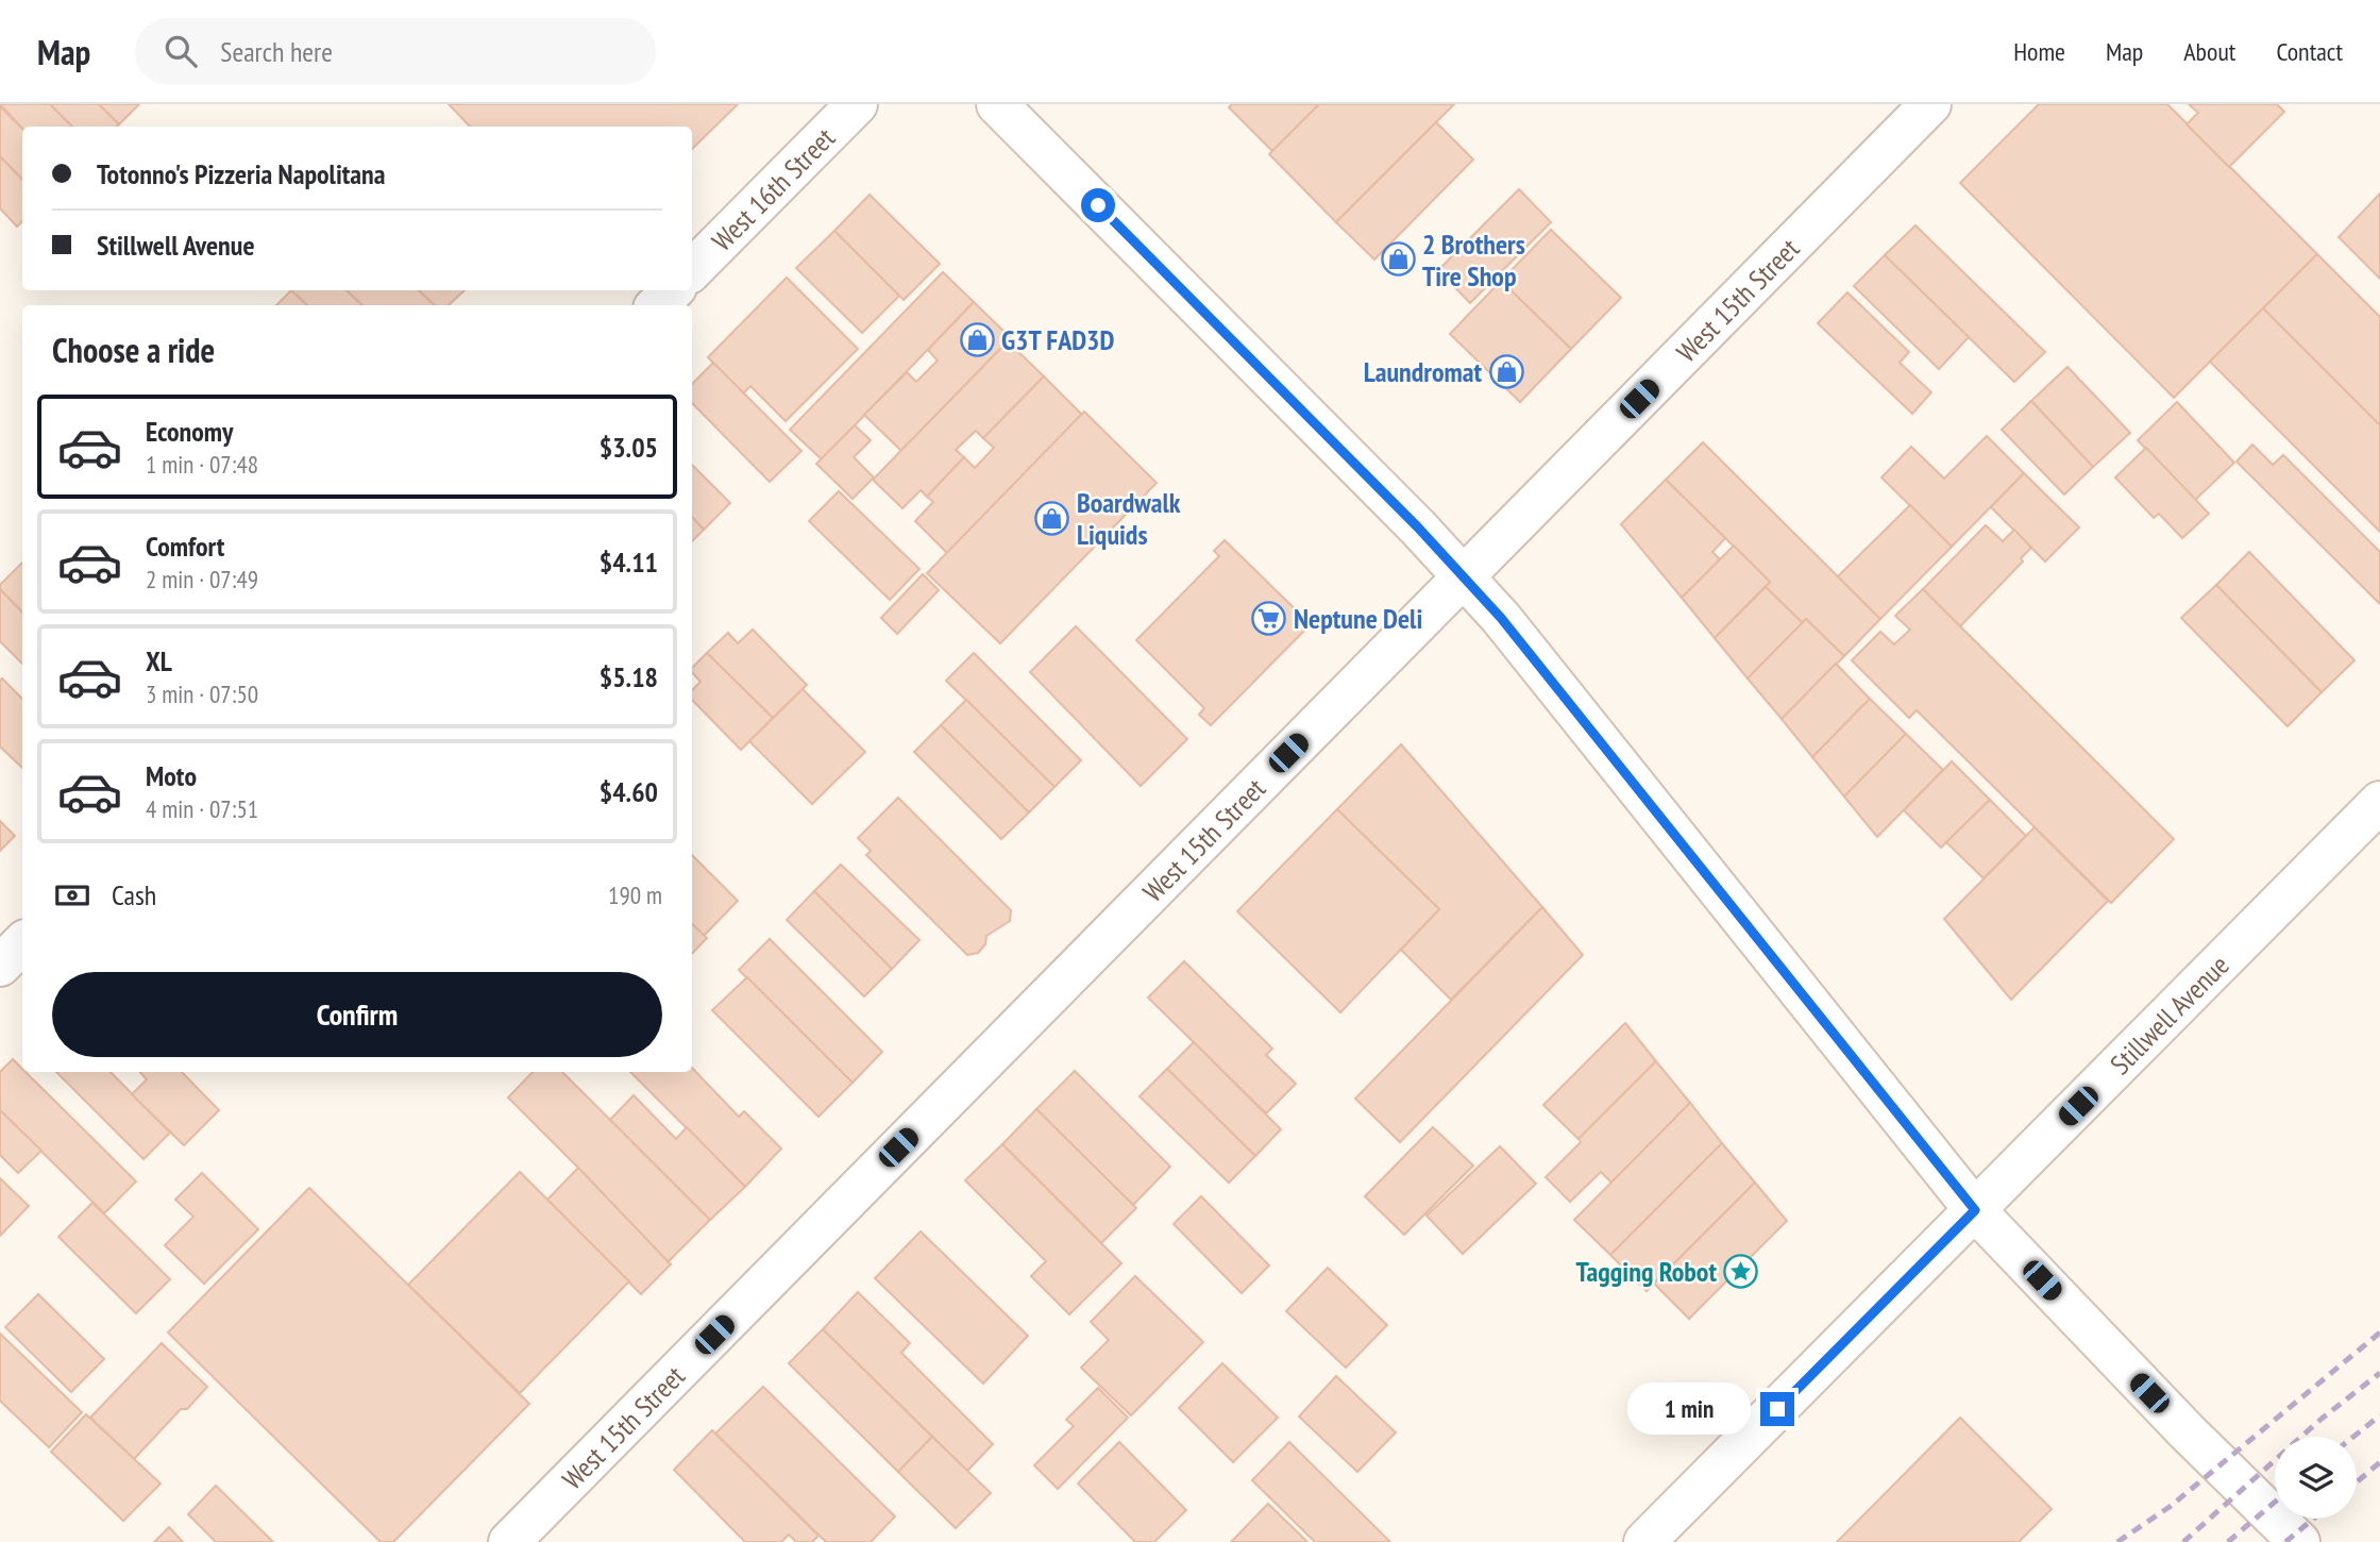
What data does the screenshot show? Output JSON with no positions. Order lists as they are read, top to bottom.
{
  "streets": {
    "main road": ["West 16th Street", "West 15th Street", "Stillwell Avenue"]
  },
  "places": {
    "shop": [
      "2 Brothers Tire Shop",
      "G3T FAD3D",
      "Laundromat",
      "Boardwalk Liquids"
    ],
    "supermarket": ["Neptune Deli"],
    "place": ["Tagging Robot"]
  },
  "page": {
    "header": "Map",
    "search": "Search here",
    "nav": [
      "Home",
      "Map",
      "About",
      "Contact"
    ],
    "banner": ["Totonno's Pizzeria Napolitana", "Stillwell Avenue"],
    "heading": "Choose a ride",
    "list": [
      {
        "name": "Economy",
        "note": "1 min · 07:48",
        "value": "$3.05"
      },
      {
        "name": "Comfort",
        "note": "2 min · 07:49",
        "value": "$4.11"
      },
      {
        "name": "XL",
        "note": "3 min · 07:50",
        "value": "$5.18"
      },
      {
        "name": "Moto",
        "note": "4 min · 07:51",
        "value": "$4.60"
      }
    ],
    "pay": ["Cash", "190 m"],
    "buttons": "Confirm",
    "bubble": "1 min"
  }
}
